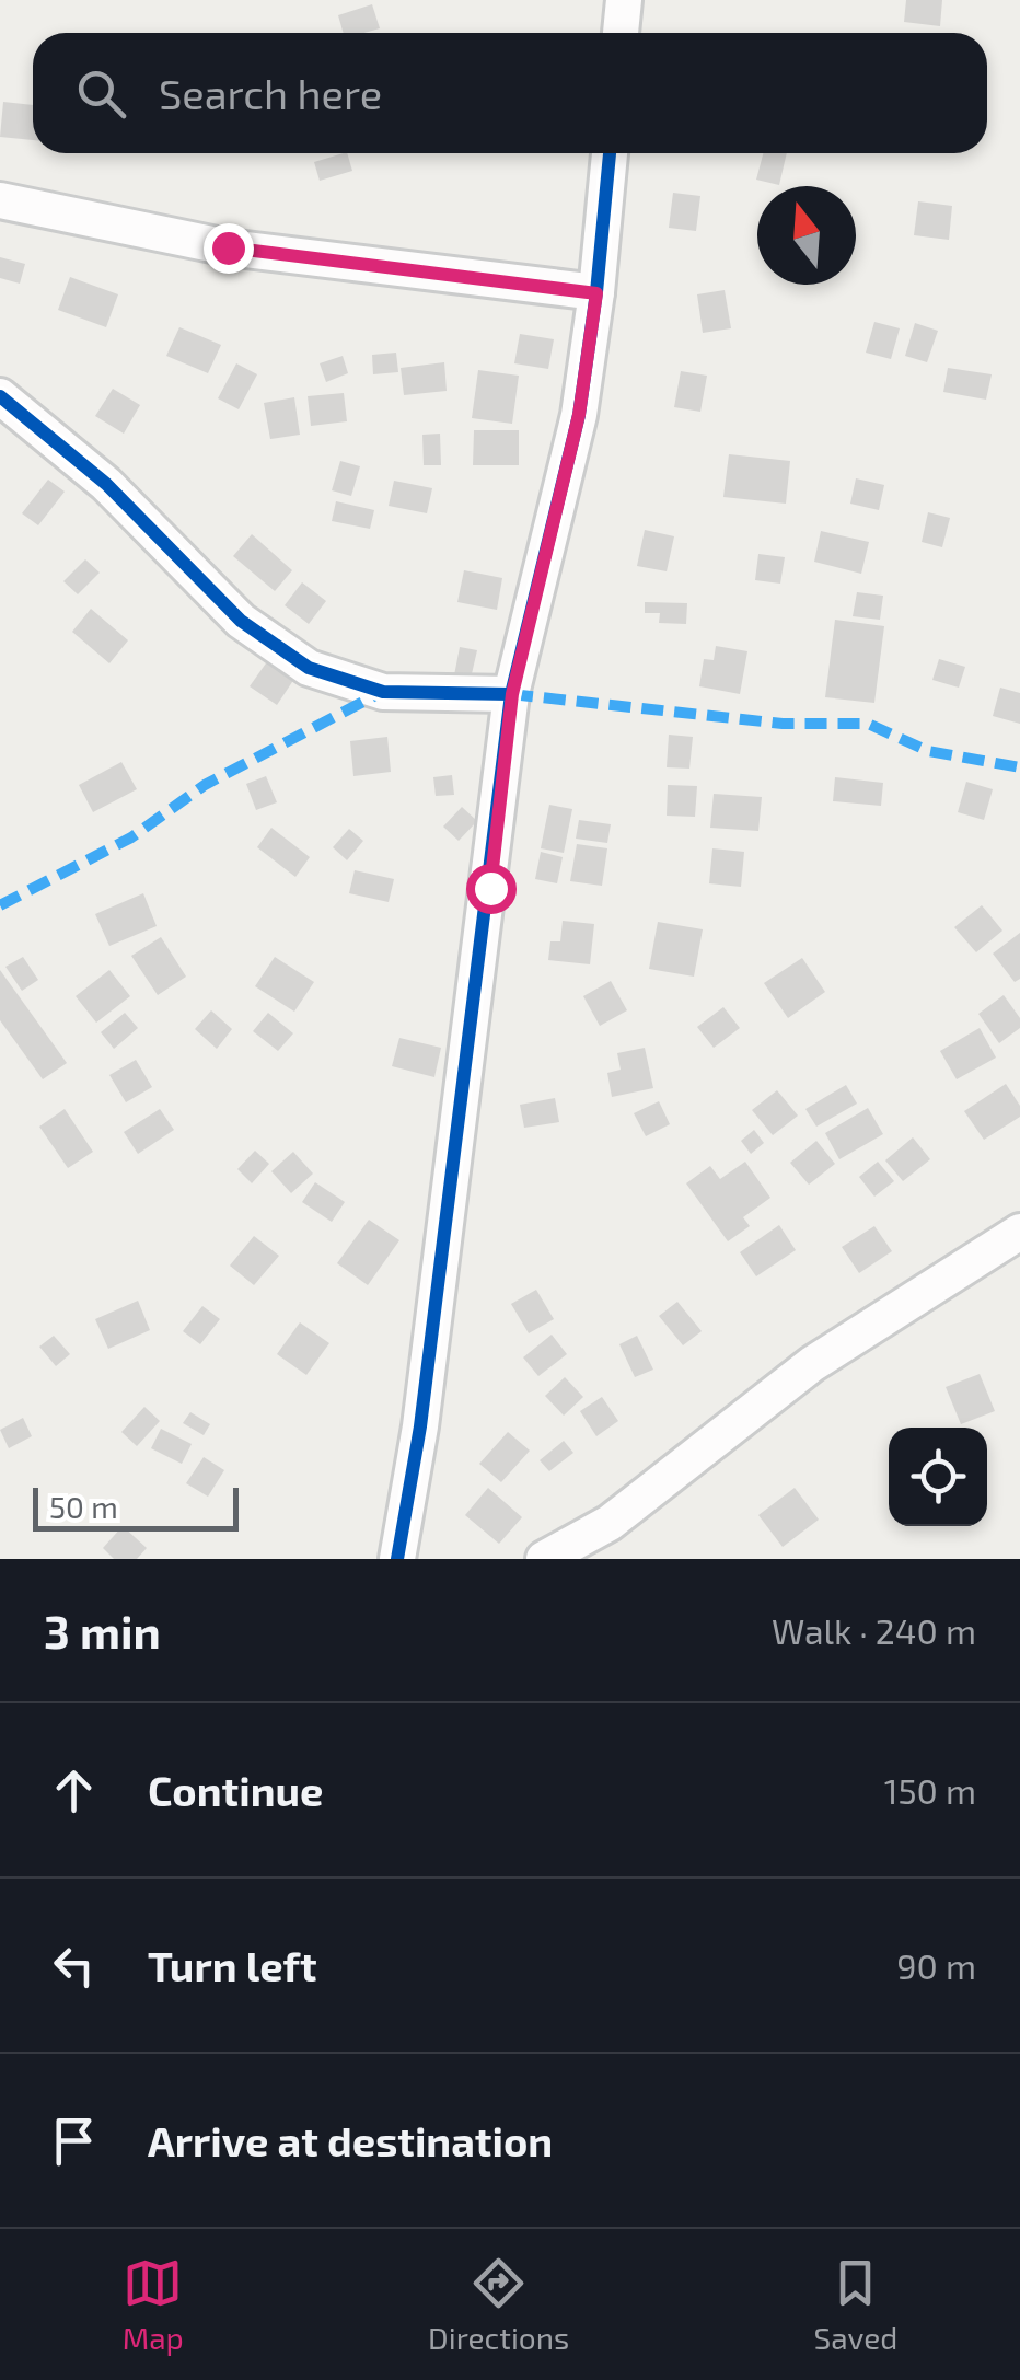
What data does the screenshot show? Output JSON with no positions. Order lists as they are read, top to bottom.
{
  "scale_bar": "50 m",
  "north": "top",
  "page": {
    "search": "Search here",
    "scale": "50 m",
    "heading": ["3 min", "Walk · 240 m"],
    "list": [
      ["Continue", "150 m"],
      ["Turn left", "90 m"],
      "Arrive at destination"
    ],
    "nav": ["Map", "Directions", "Saved"]
  }
}
